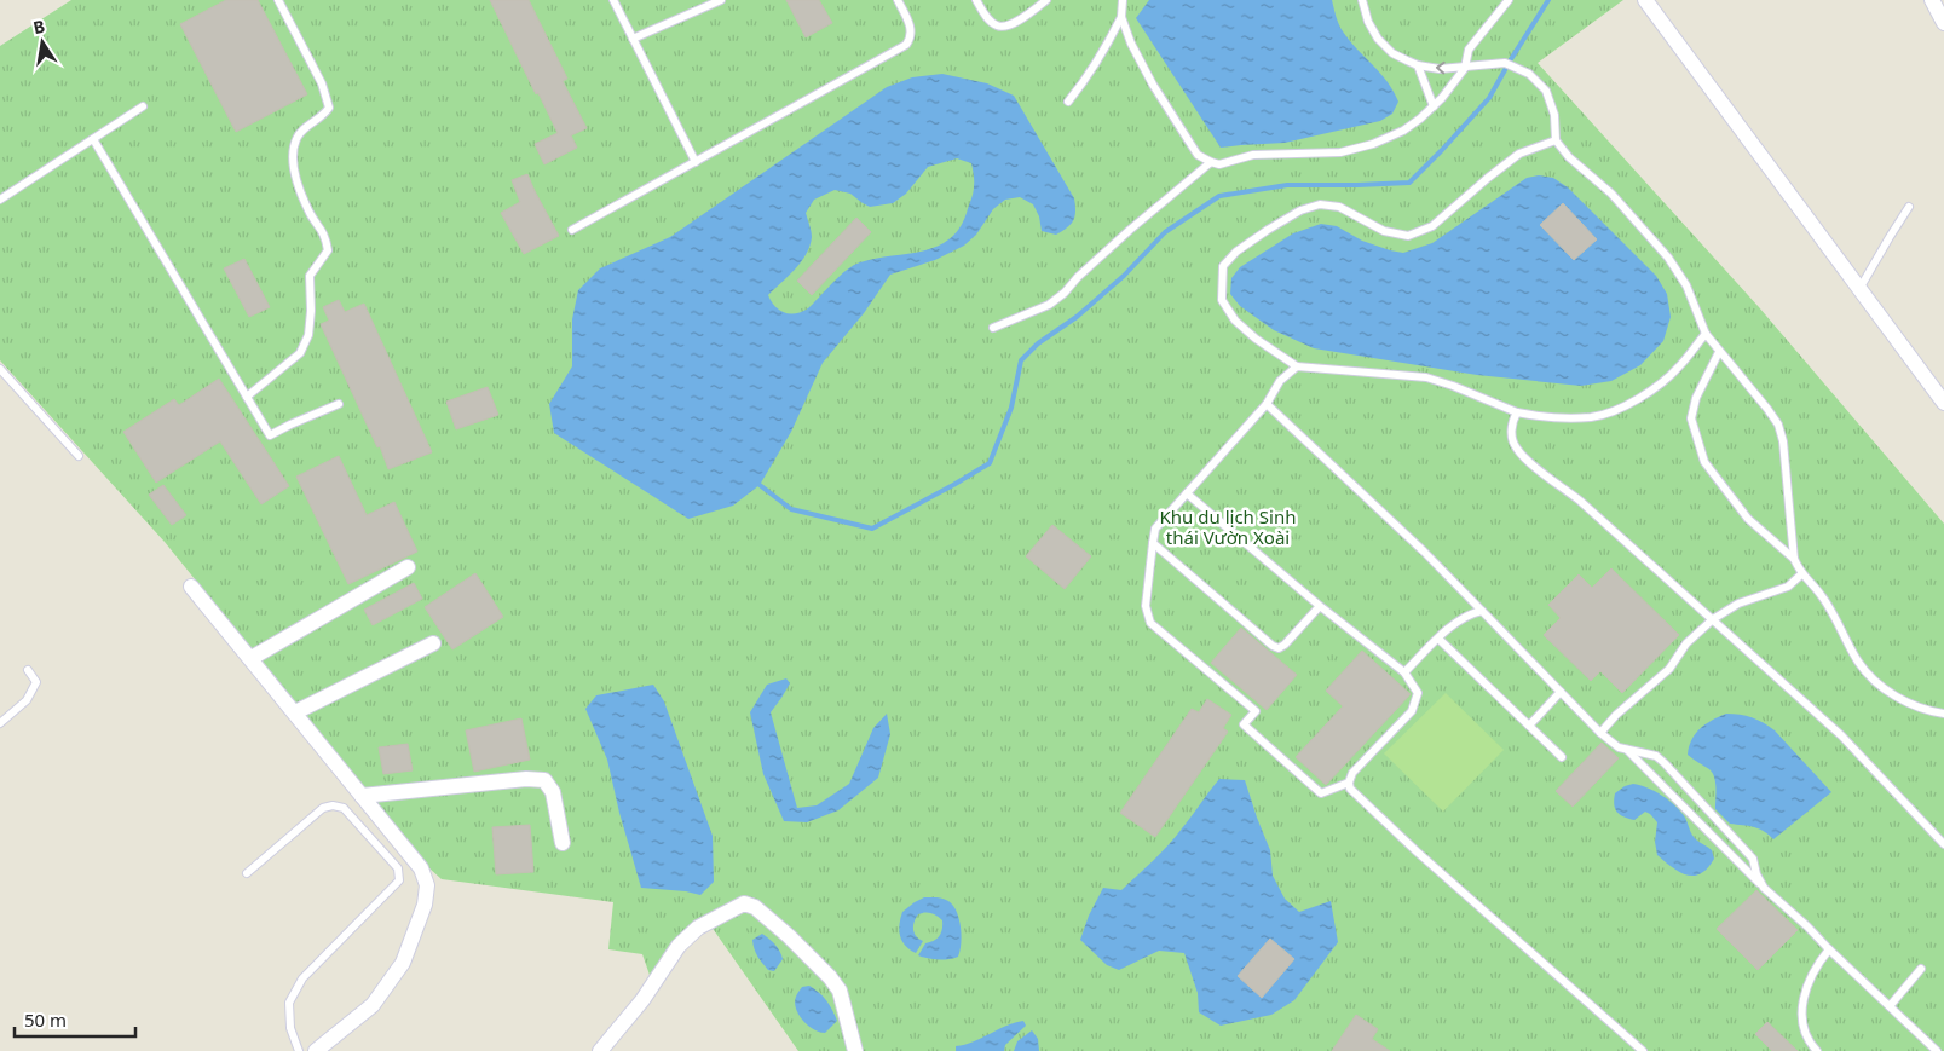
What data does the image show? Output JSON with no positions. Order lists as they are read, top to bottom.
{
  "parks": ["Khu du lịch Sinh thái Vườn Xoài"],
  "scale_bar": "50 m",
  "north": "top"
}
